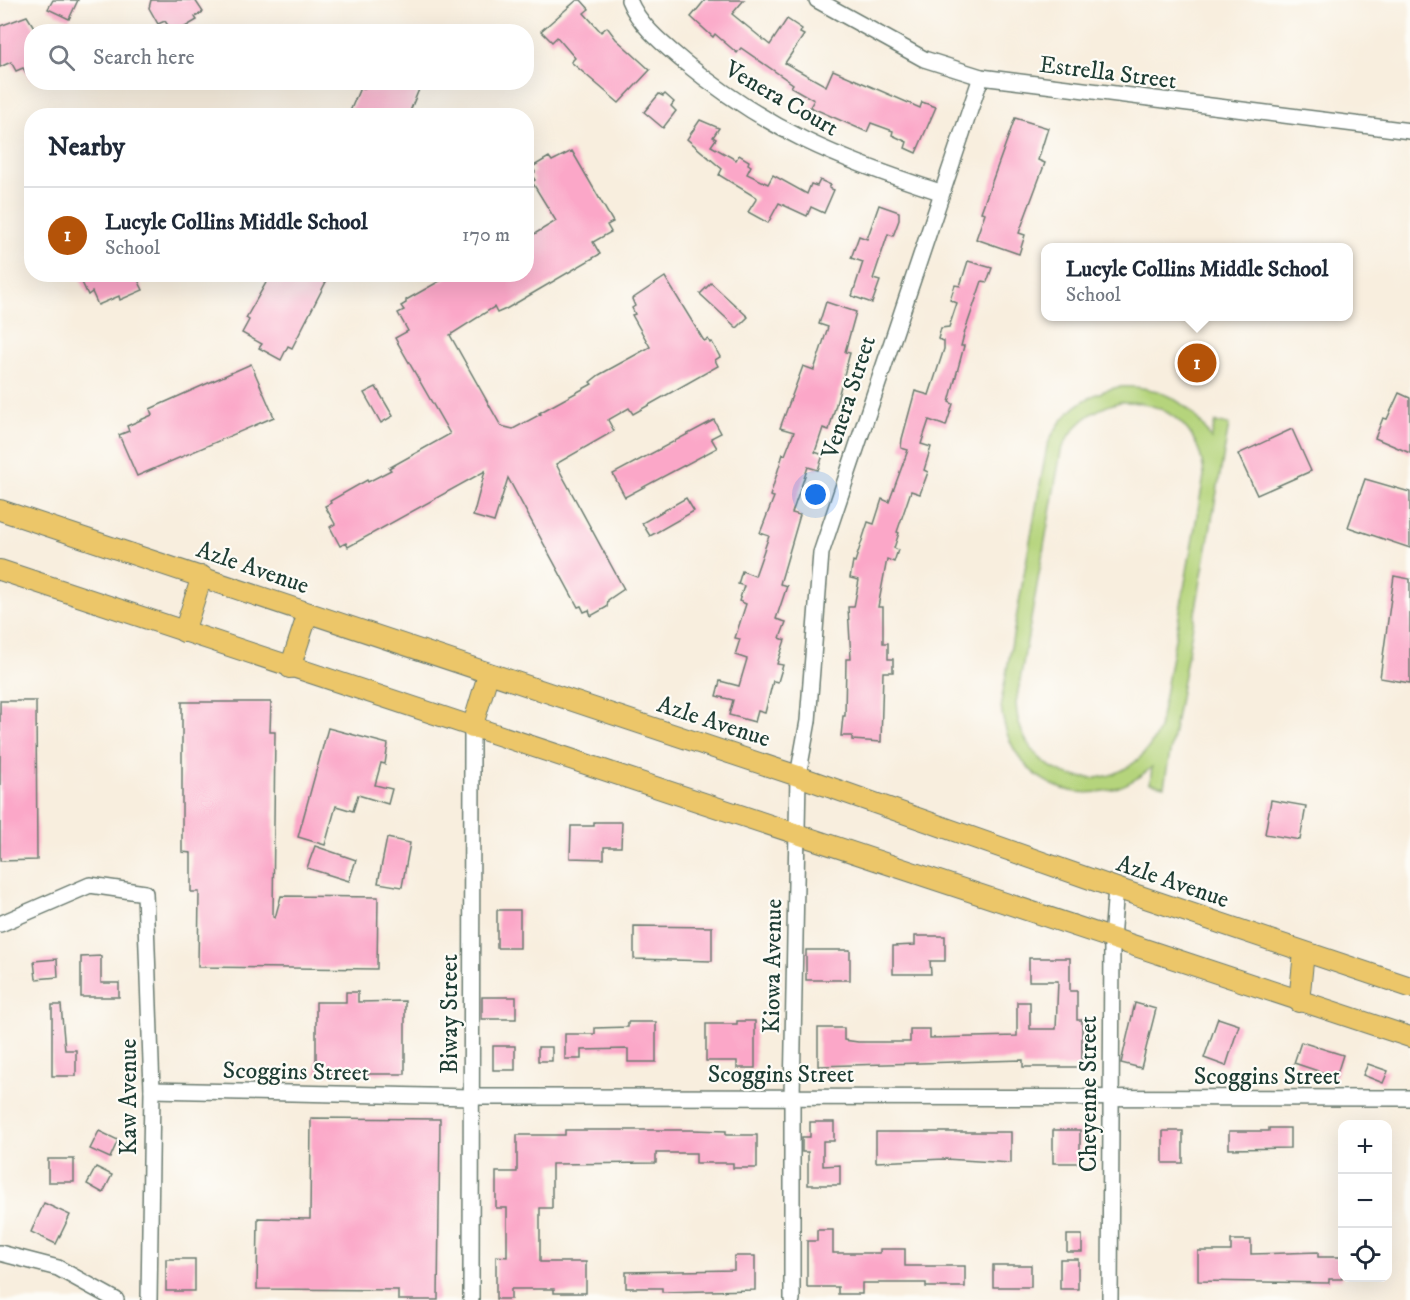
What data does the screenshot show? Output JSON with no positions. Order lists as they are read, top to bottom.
{
  "streets": {
    "main road": ["Azle Avenue"],
    "street": [
      "Estrella Street",
      "Venera Court",
      "Venera Street",
      "Kiowa Avenue",
      "Biway Street",
      "Scoggins Street",
      "Cheyenne Street",
      "Kaw Avenue"
    ]
  },
  "crossings": [
    ["Estrella Street", "Venera Street"],
    ["Venera Court", "Venera Street"],
    ["Venera Street", "Azle Avenue"],
    ["Venera Street", "Kiowa Avenue"],
    ["Azle Avenue", "Kiowa Avenue"],
    ["Azle Avenue", "Cheyenne Street"],
    ["Kiowa Avenue", "Scoggins Street"],
    ["Biway Street", "Scoggins Street"],
    ["Scoggins Street", "Cheyenne Street"],
    ["Scoggins Street", "Kaw Avenue"]
  ],
  "page": {
    "search": "Search here",
    "heading": "Nearby",
    "list": [
      {
        "mark": "1",
        "name": "Lucyle Collins Middle School",
        "note": "School",
        "value": "170 m"
      }
    ],
    "popup": ["Lucyle Collins Middle School", "School"],
    "pins": "1",
    "map_buttons": ["+", "−"]
  }
}
